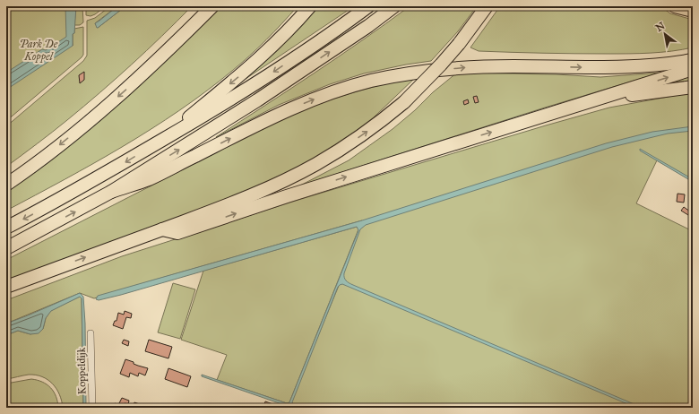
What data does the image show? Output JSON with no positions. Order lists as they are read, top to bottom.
{
  "streets": {
    "street": ["Koppeldijk"]
  },
  "parks": ["Park De Koppel"],
  "north": "top left"
}
